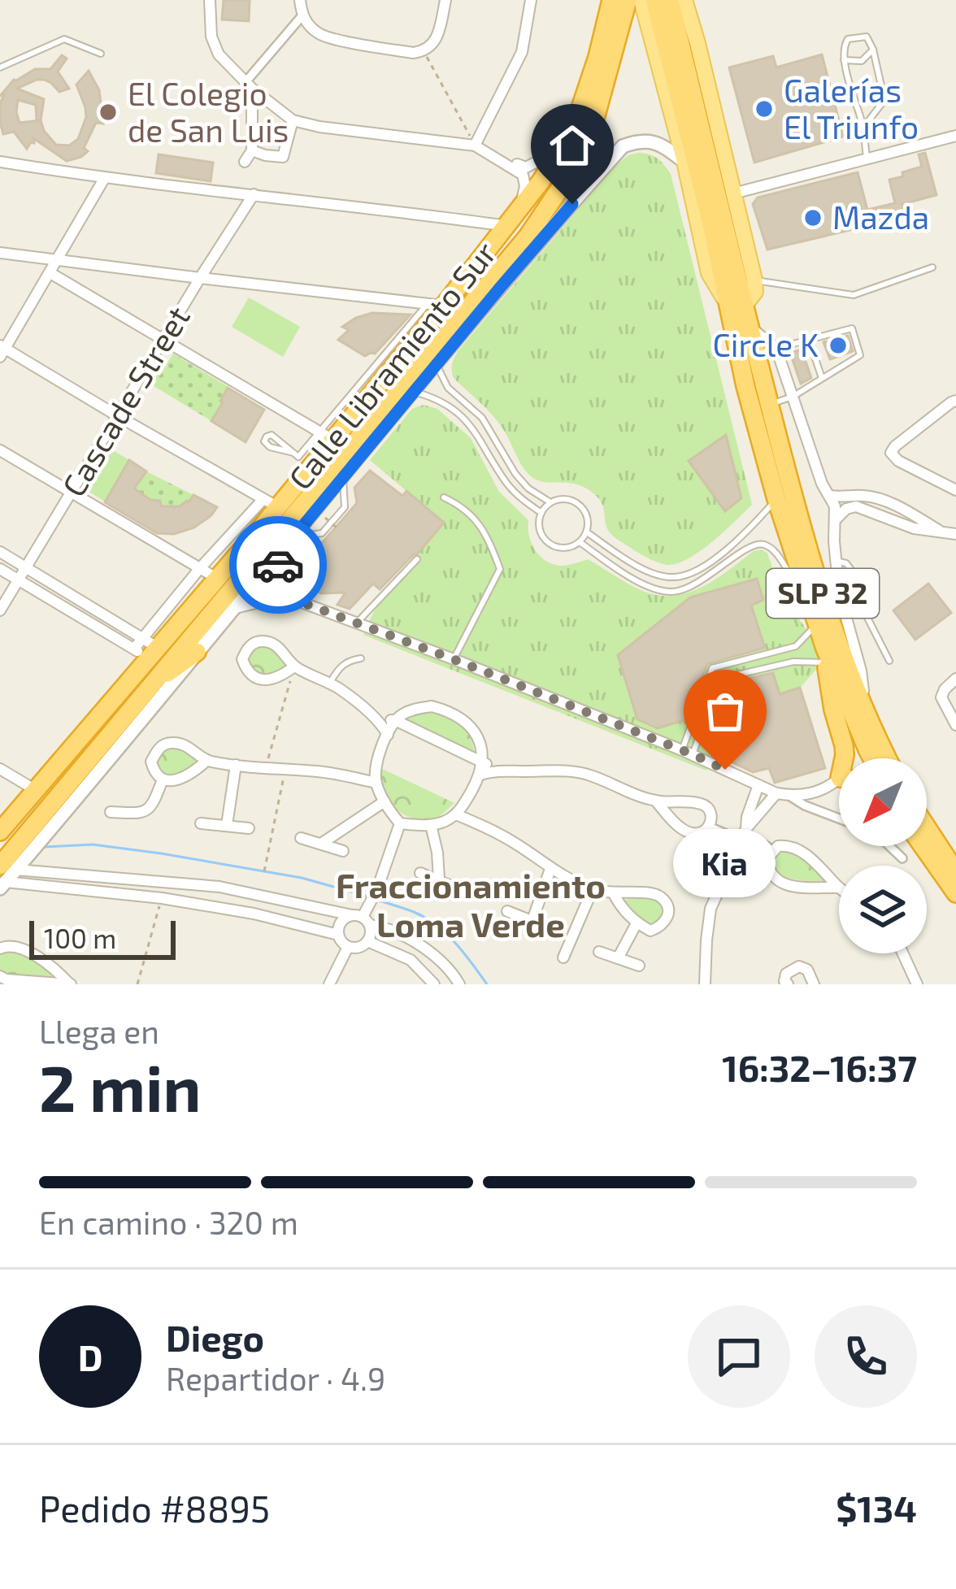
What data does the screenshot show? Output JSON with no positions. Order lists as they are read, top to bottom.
{
  "streets": {
    "highway": ["Calle Libramiento Sur", "SLP 32"],
    "street": ["Cascade Street"]
  },
  "districts": ["Fraccionamiento Loma Verde"],
  "places": [
    "Galerías El Triunfo",
    "El Colegio de San Luis",
    "Mazda",
    "Circle K",
    "Kia"
  ],
  "scale_bar": "100 m",
  "north": "bottom left",
  "page": {
    "bubble": "Kia",
    "scale": "100 m",
    "heading": ["2 min", "Llega en", "16:32–16:37"],
    "panel": [
      "Diego",
      "Repartidor · 4.9",
      "Pedido #8895",
      "$134"
    ],
    "bar": "En camino · 320 m",
    "round": "D"
  }
}
